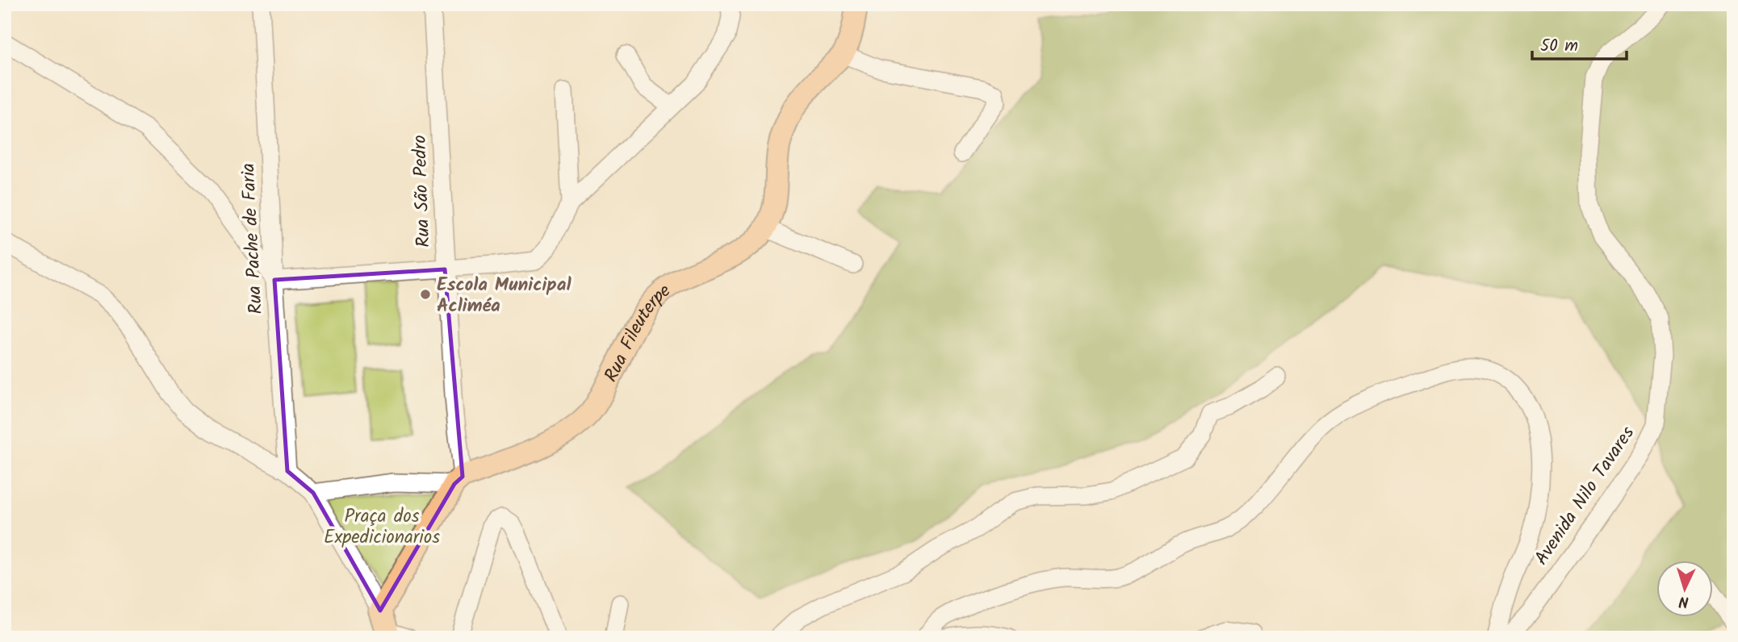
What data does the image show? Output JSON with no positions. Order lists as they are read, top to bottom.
{
  "streets": {
    "main road": ["Rua Fileuterpe"],
    "street": ["Rua São Pedro", "Rua Pache de Faria", "Avenida Nilo Tavares"]
  },
  "crossings": [
    ["Rua São Pedro", "Rua Fileuterpe"]
  ],
  "parks": ["Praça dos Expedicionarios"],
  "places": ["Escola Municipal Acliméa"],
  "scale_bar": "50 m",
  "north": "bottom"
}
